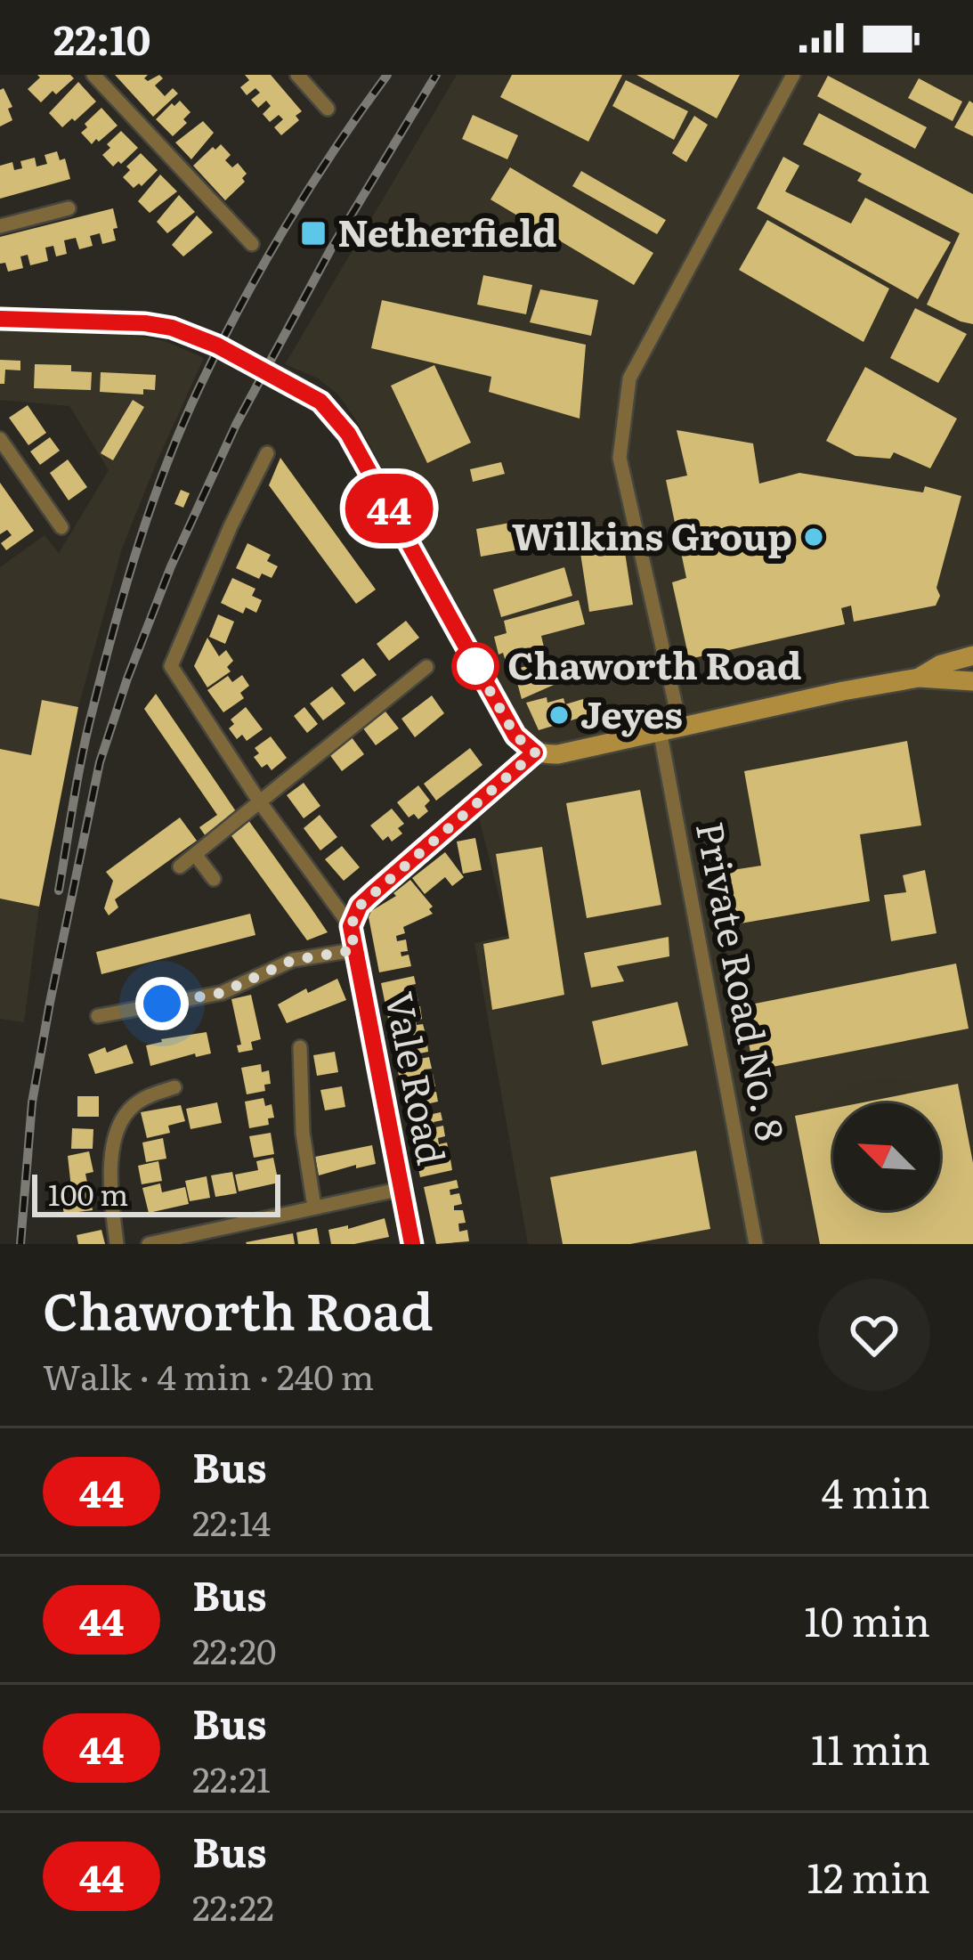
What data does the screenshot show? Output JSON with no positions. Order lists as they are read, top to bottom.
{
  "streets": {
    "street": ["Private Road No. 8", "Vale Road"]
  },
  "places": {
    "transit": ["Netherfield"],
    "other": ["Wilkins Group", "Chaworth Road", "Jeyes"]
  },
  "lines": ["bus line 44"],
  "scale_bar": "100 m",
  "north": "top left",
  "page": {
    "status": "22:10",
    "on_map": "44",
    "scale": "100 m",
    "heading": ["Chaworth Road", "Walk · 4 min · 240 m"],
    "list": [
      {
        "mark": "44",
        "name": "Bus",
        "note": "22:14",
        "value": "4 min"
      },
      {
        "mark": "44",
        "name": "Bus",
        "note": "22:20",
        "value": "10 min"
      },
      {
        "mark": "44",
        "name": "Bus",
        "note": "22:21",
        "value": "11 min"
      },
      {
        "mark": "44",
        "name": "Bus",
        "note": "22:22",
        "value": "12 min"
      }
    ]
  }
}
